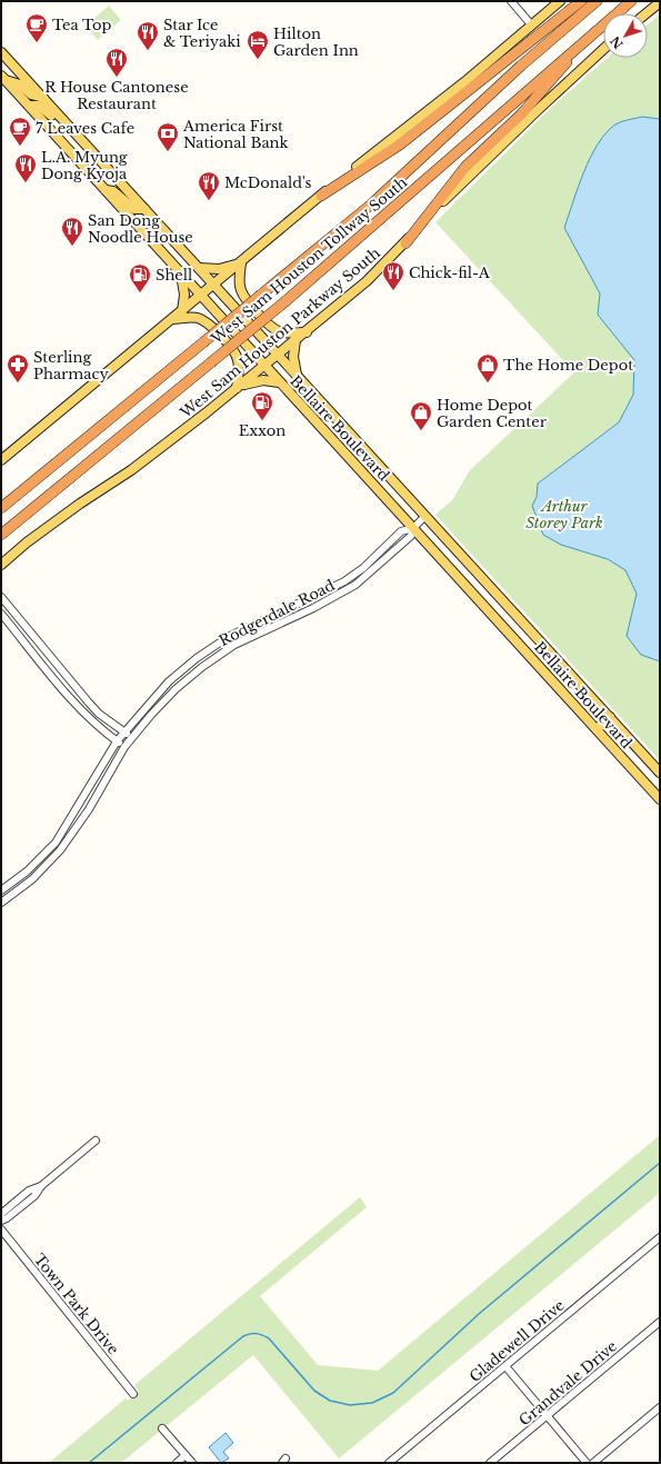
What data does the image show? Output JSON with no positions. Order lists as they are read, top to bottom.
{
  "streets": {
    "highway": ["West Sam Houston Tollway South"],
    "main road": ["West Sam Houston Parkway South", "Bellaire Boulevard"],
    "street": [
      "Rodgerdale Road",
      "Town Park Drive",
      "Gladewell Drive",
      "Grandvale Drive"
    ]
  },
  "crossings": [
    ["West Sam Houston Parkway South", "Bellaire Boulevard"],
    ["Bellaire Boulevard", "Rodgerdale Road"]
  ],
  "parks": ["Arthur Storey Park"],
  "places": {
    "cafe": ["Tea Top", "7 Leaves Cafe"],
    "restaurant": [
      "Star Ice & Teriyaki",
      "R House Cantonese Restaurant",
      "L.A. Myung Dong Kyoja",
      "McDonald's",
      "San Dong Noodle House",
      "Chick-fil-A"
    ],
    "hotel": ["Hilton Garden Inn"],
    "bank": ["America First National Bank"],
    "fuel station": ["Shell", "Exxon"],
    "pharmacy": ["Sterling Pharmacy"],
    "shop": ["The Home Depot", "Home Depot Garden Center"]
  },
  "north": "bottom left"
}
